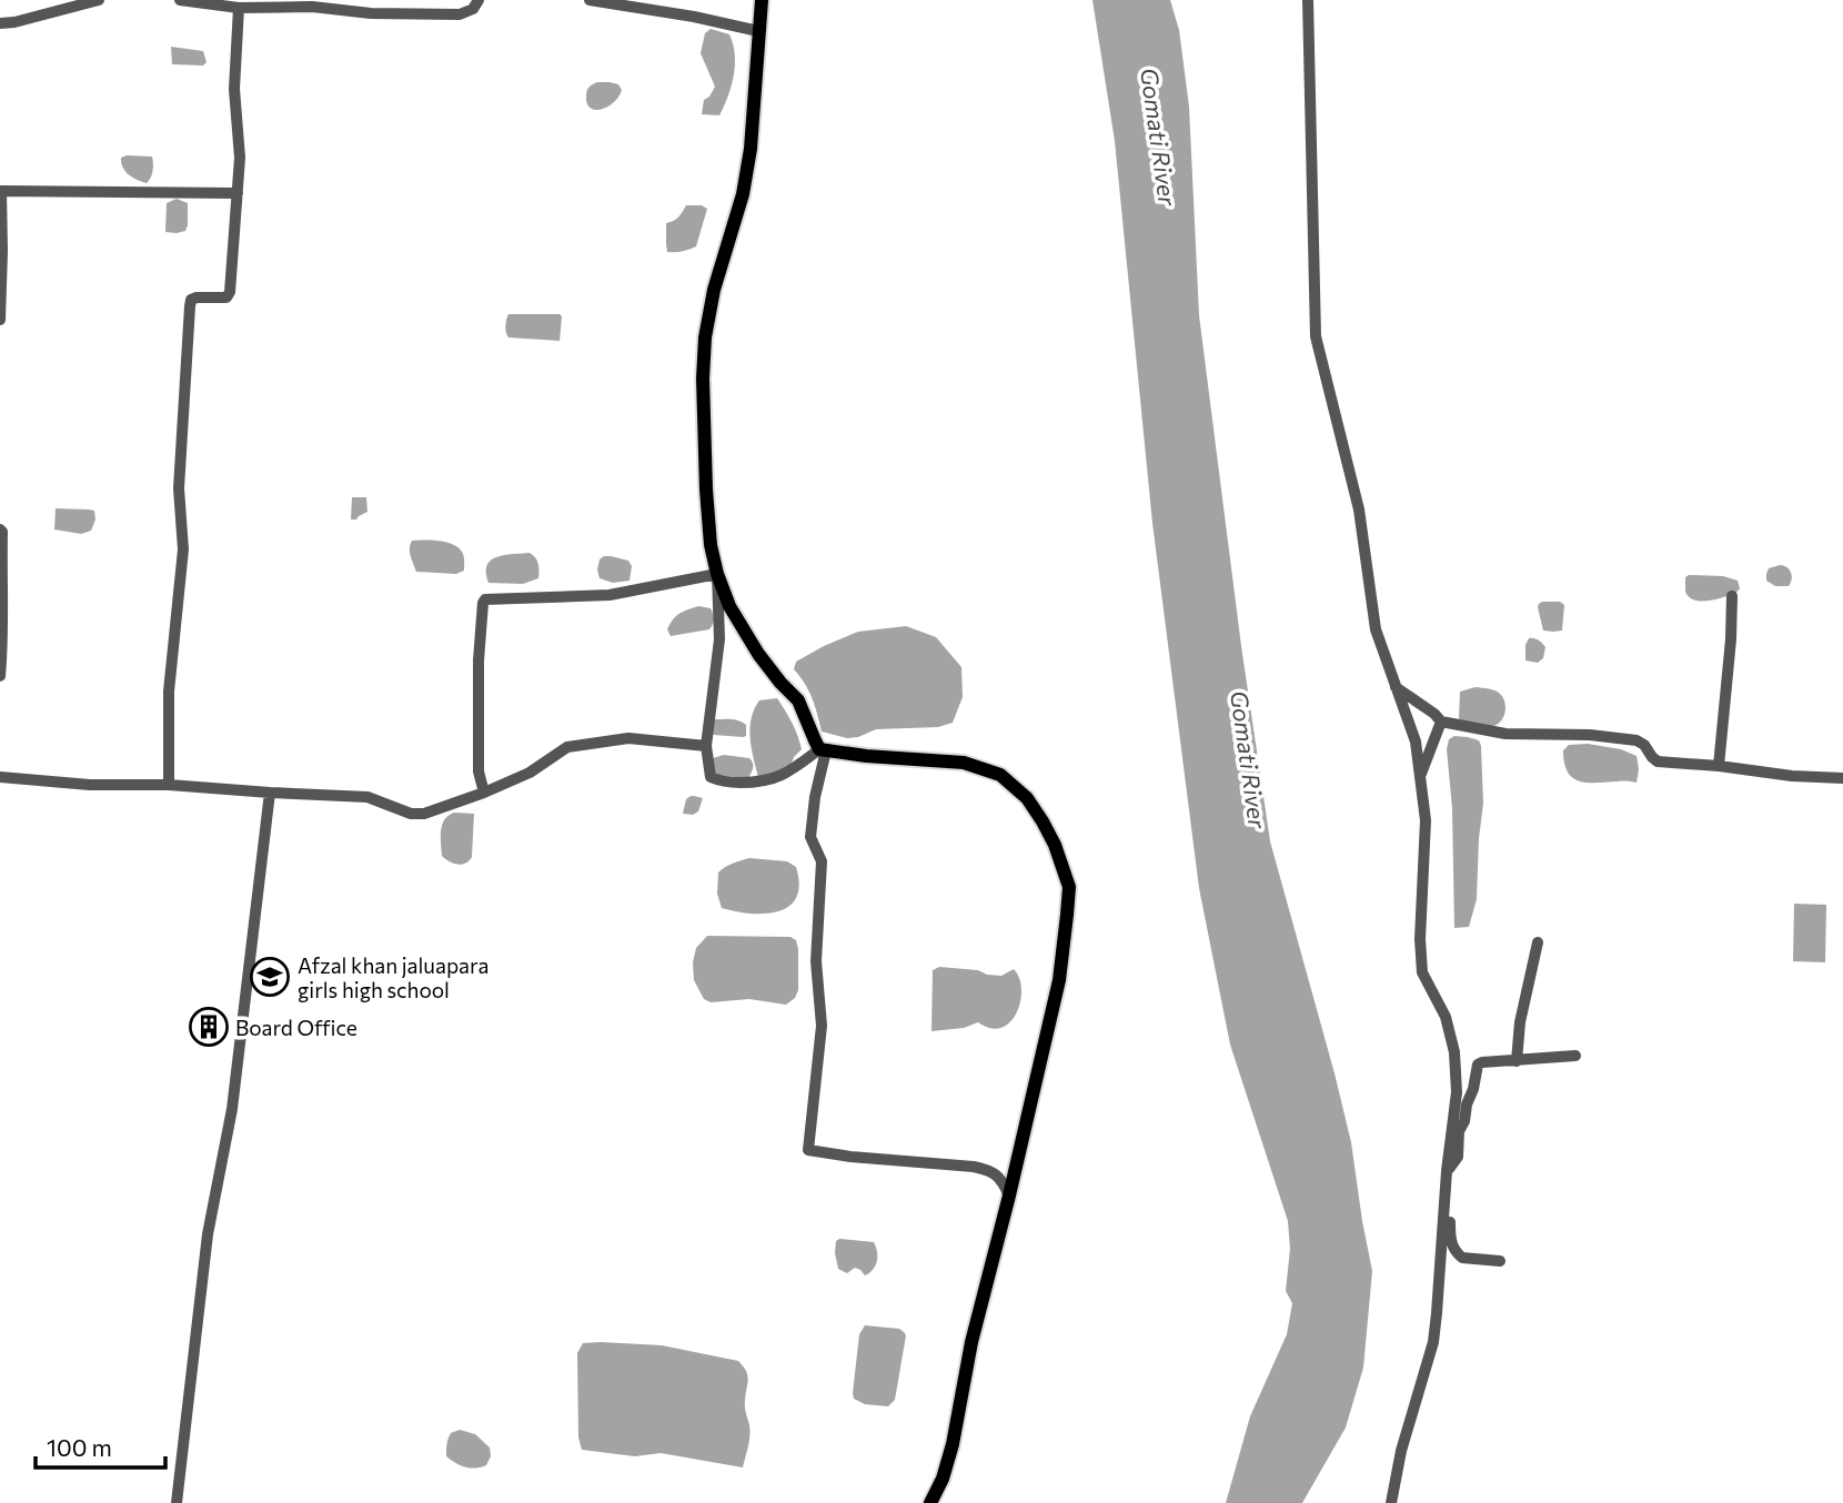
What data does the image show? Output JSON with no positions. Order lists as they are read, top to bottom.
{
  "water": ["Gomati River"],
  "places": {
    "school or university": ["Afzal khan jaluapara girls high school"],
    "building": ["Board Office"]
  },
  "scale_bar": "100 m"
}
